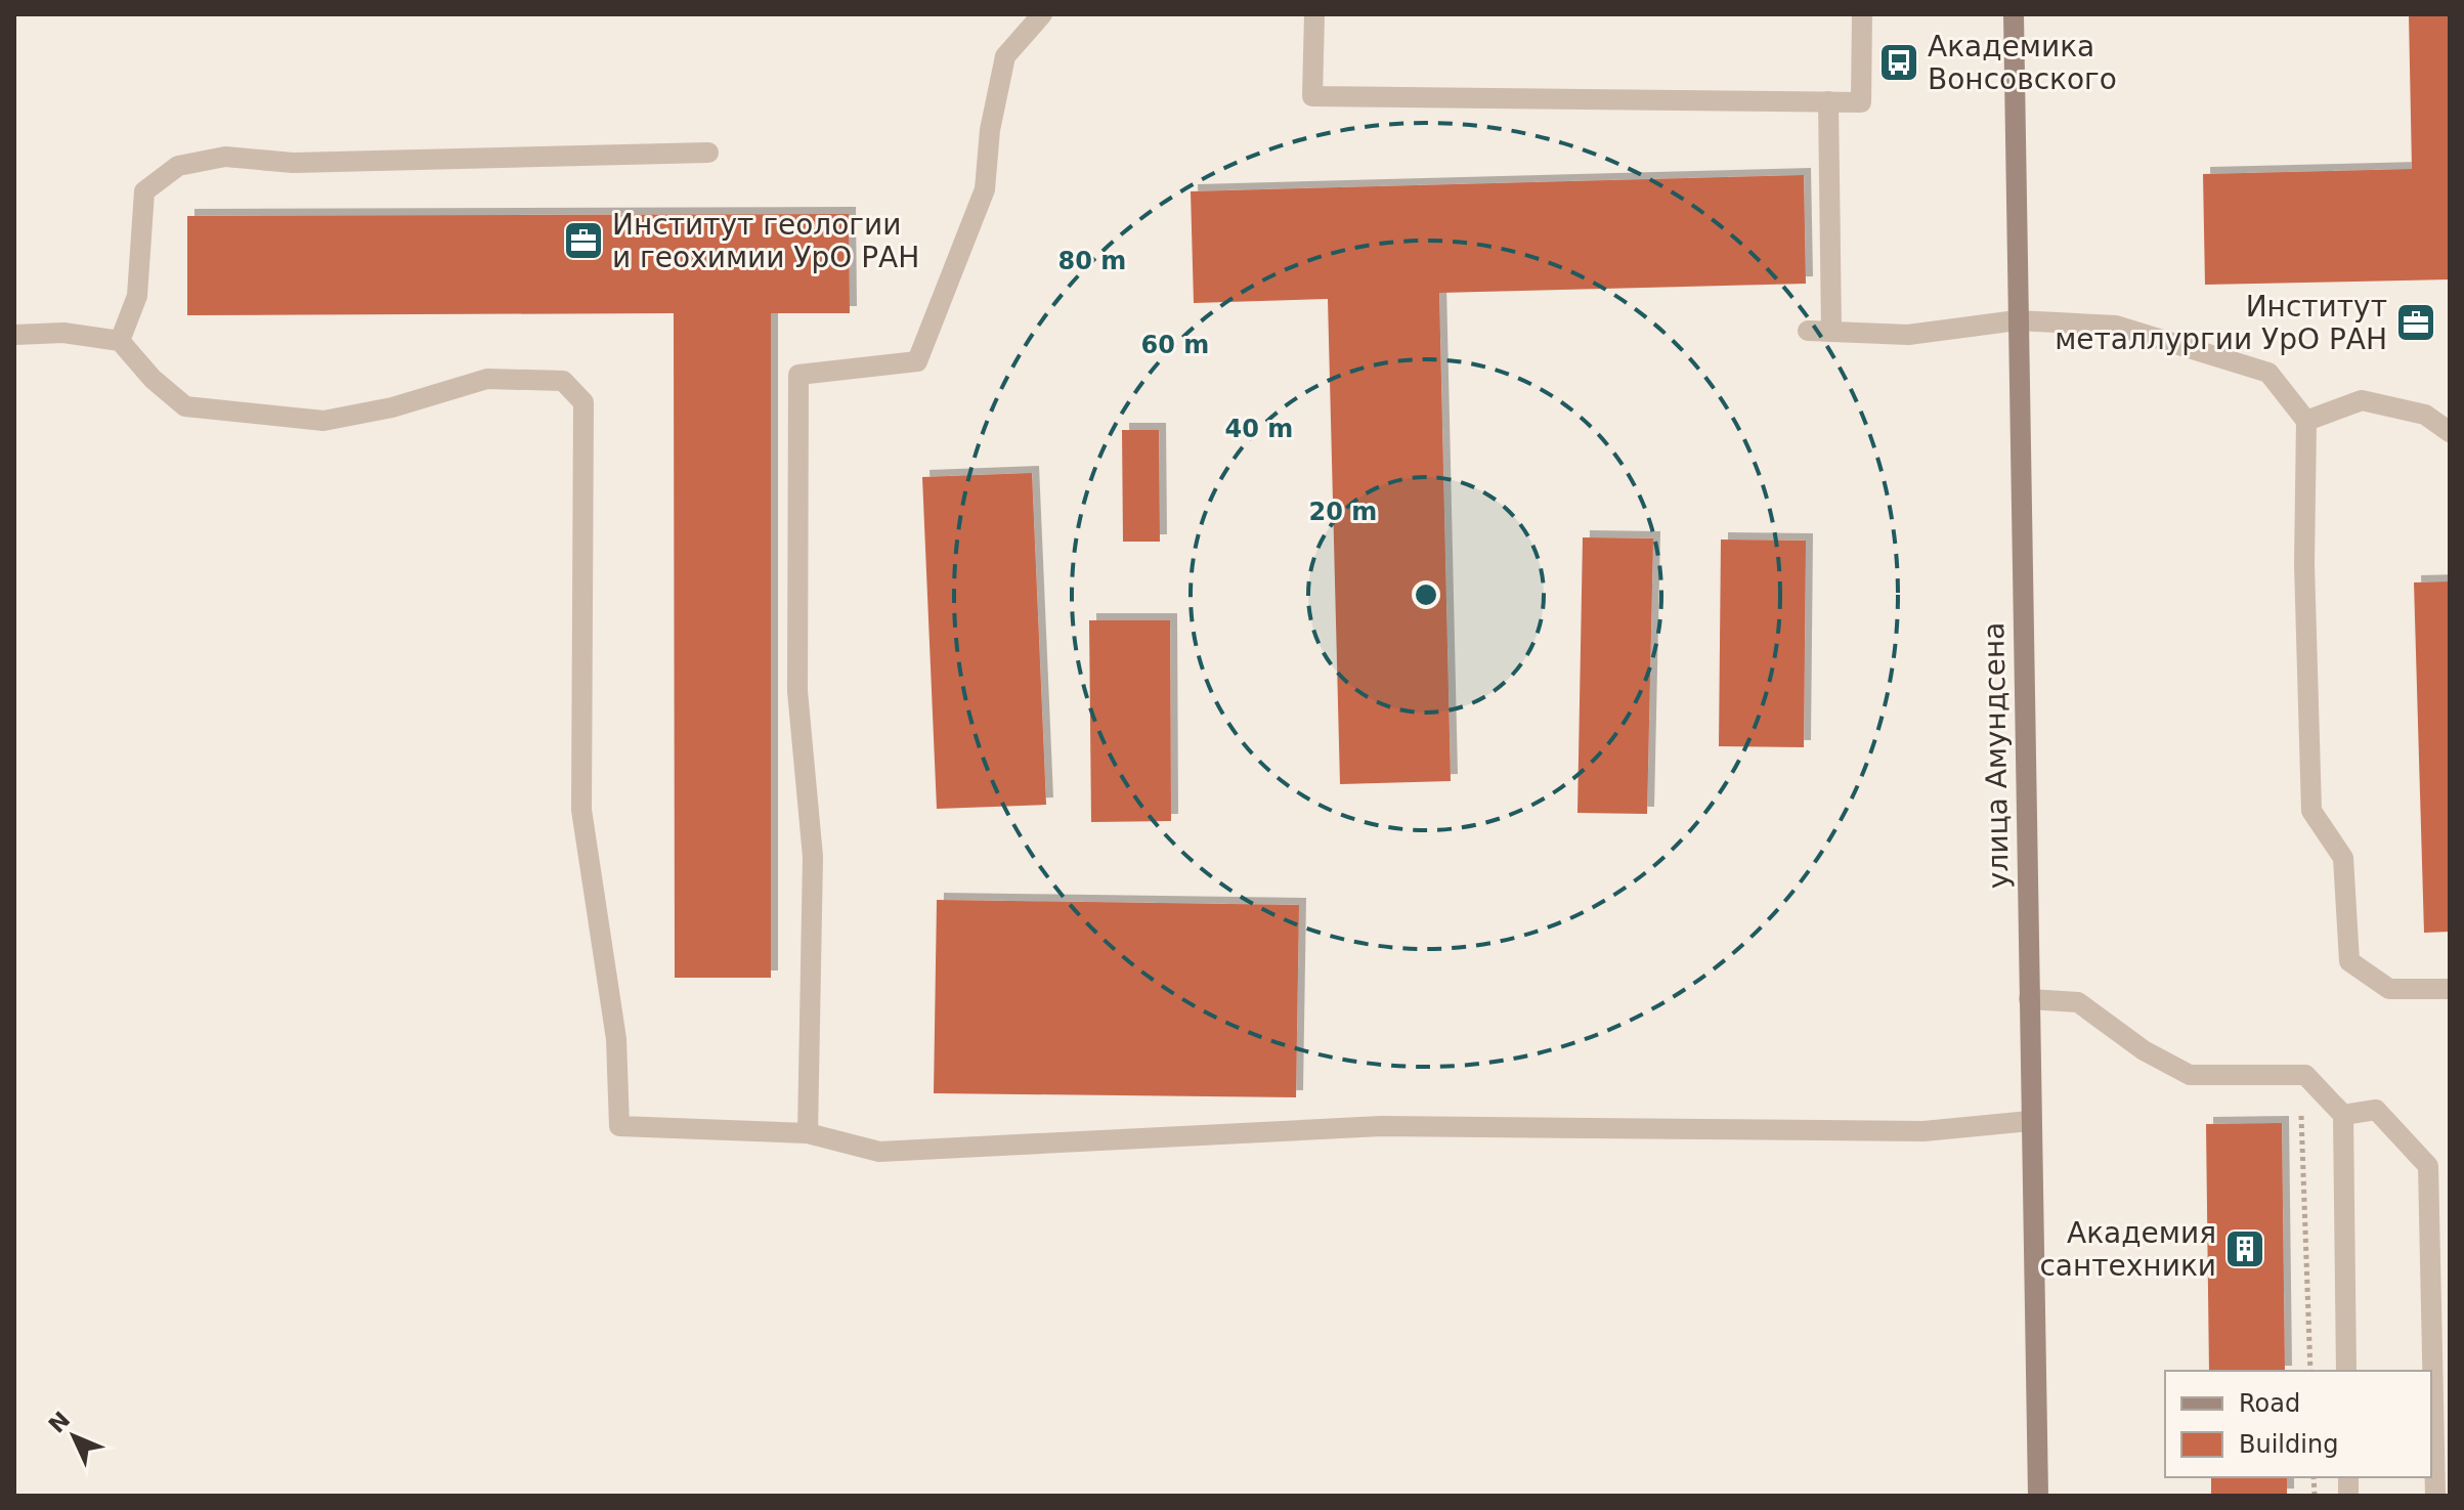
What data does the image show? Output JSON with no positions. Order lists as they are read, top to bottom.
{
  "streets": {
    "main road": ["улица Амундсена"]
  },
  "places": {
    "bus stop": ["Академика Вонсовского"],
    "office": ["Институт геологии и геохимии УрО РАН", "Институт металлургии УрО РАН"],
    "building": ["Академия сантехники"]
  },
  "legend": ["Road", "Building"],
  "north": "top left",
  "rings": [
    "80 m",
    "60 m",
    "40 m",
    "20 m"
  ]
}
